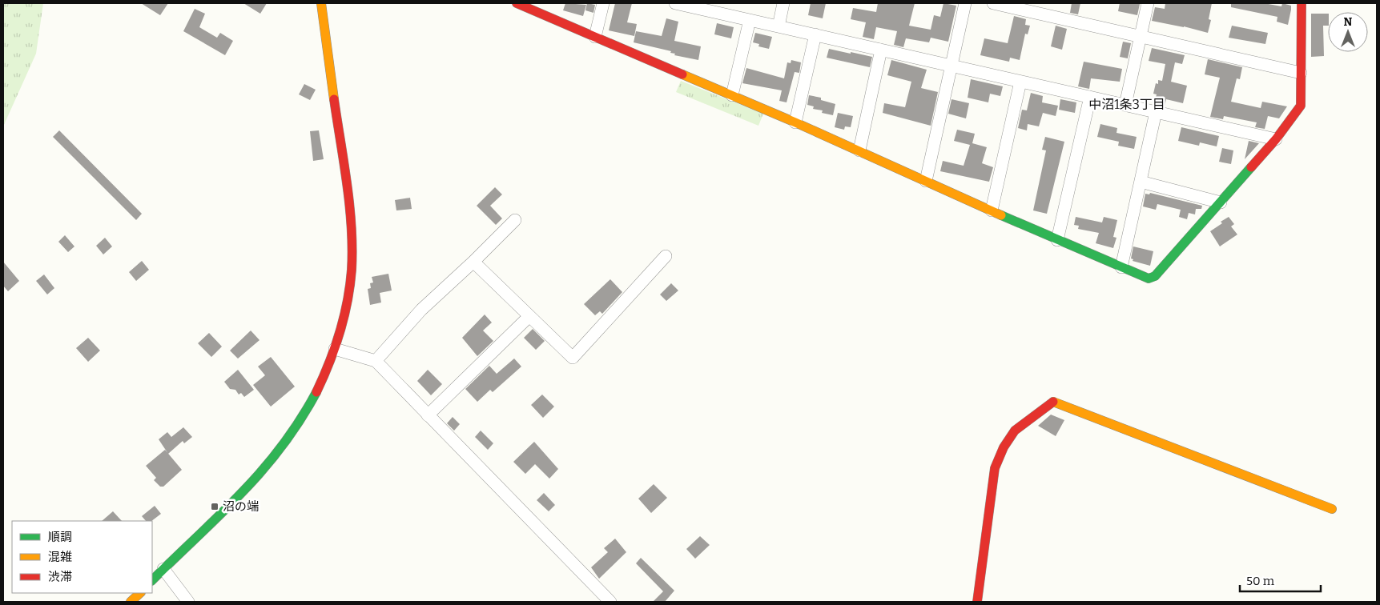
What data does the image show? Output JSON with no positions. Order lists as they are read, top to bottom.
{
  "districts": ["中沼1条3丁目"],
  "places": {
    "transit": ["沼の端"]
  },
  "legend": ["順調", "混雑", "渋滞"],
  "scale_bar": "50 m",
  "north": "top"
}
